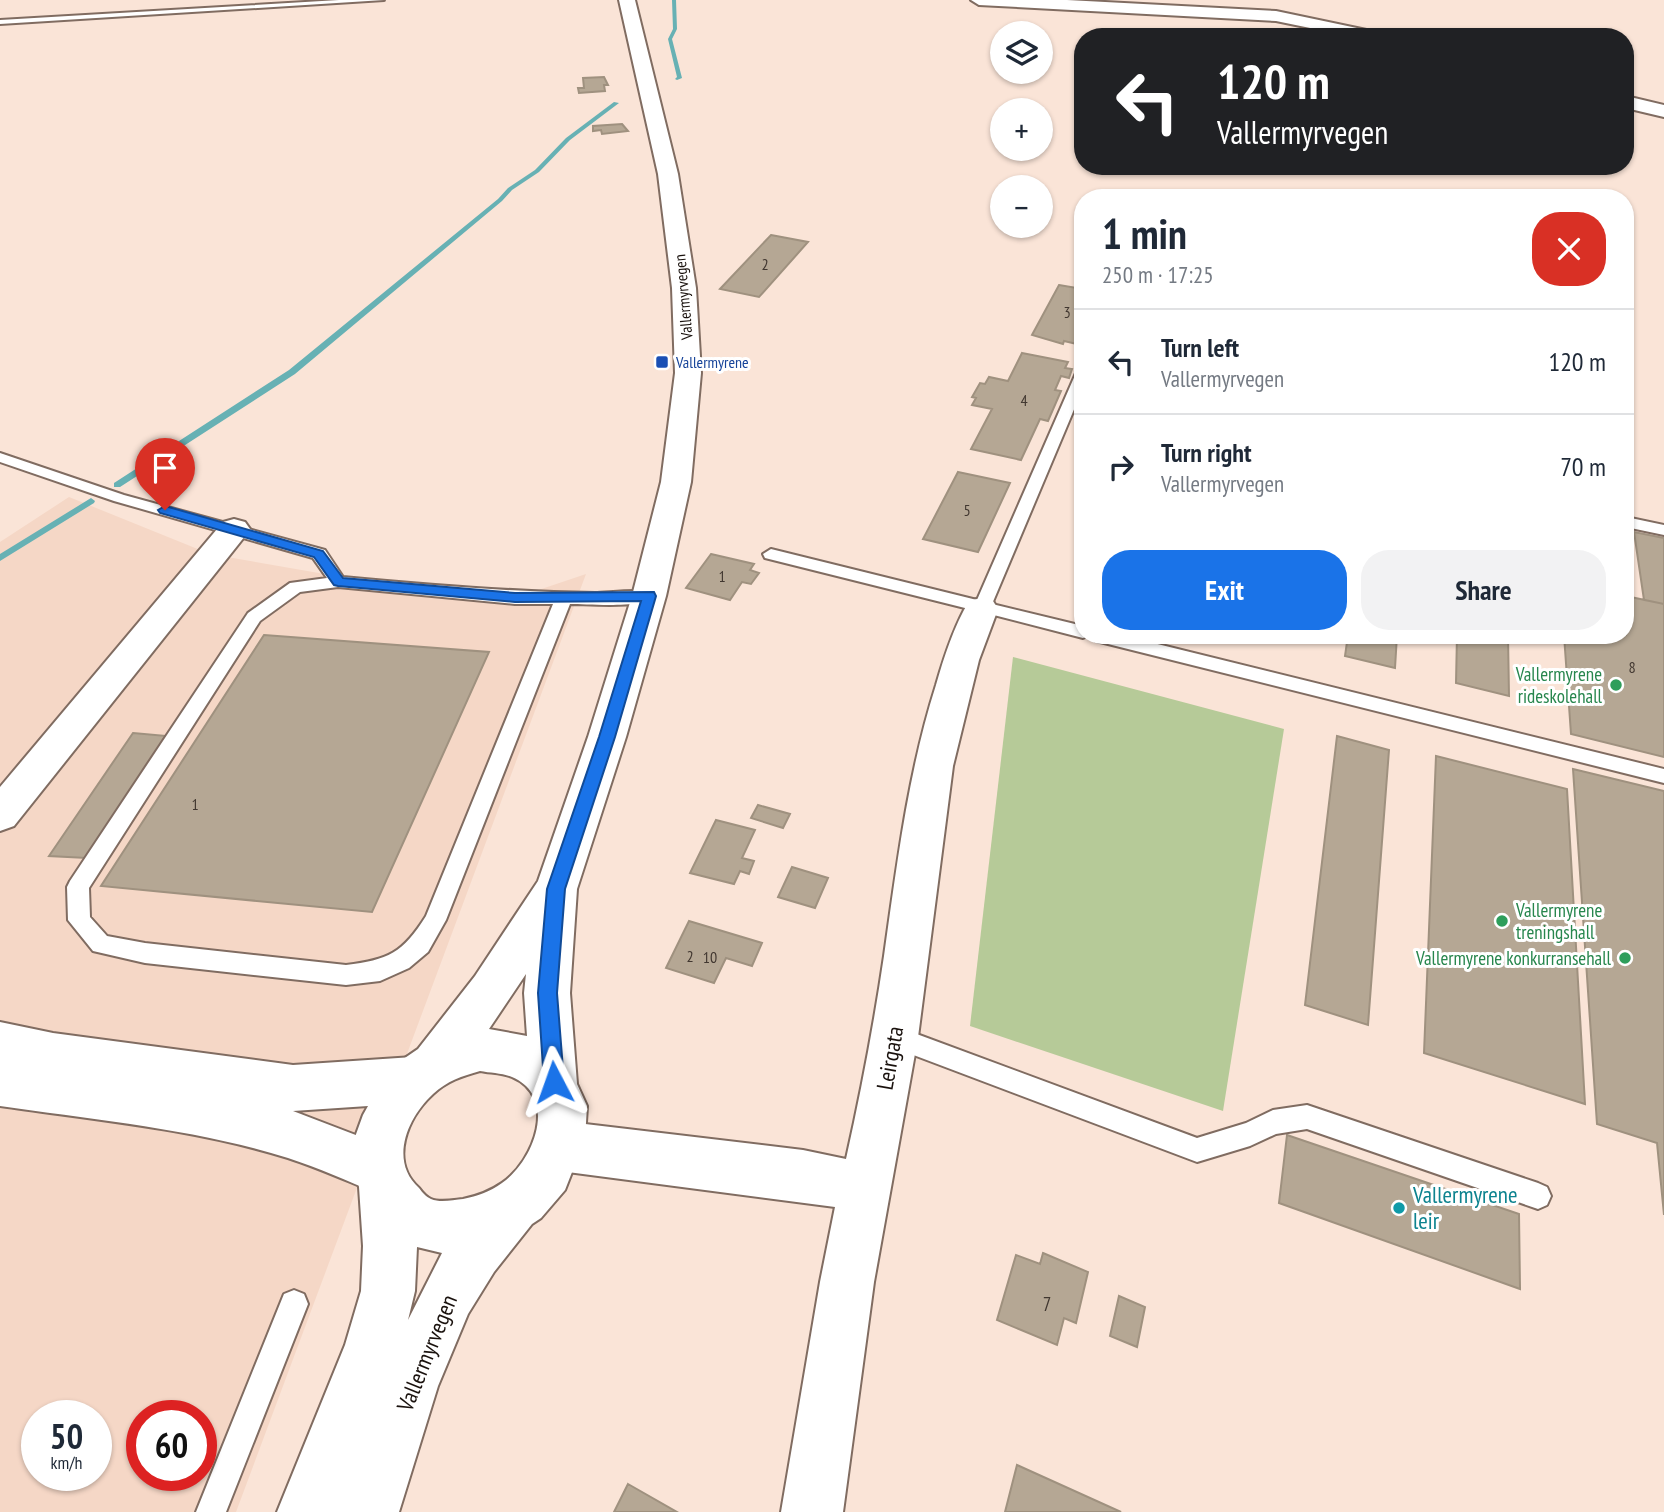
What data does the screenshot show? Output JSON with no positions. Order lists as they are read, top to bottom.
{
  "streets": {
    "main road": ["Vallermyrvegen", "Leirgata"]
  },
  "places": {
    "transit": ["Vallermyrene"],
    "other": [
      "Vallermyrene rideskolehall",
      "Vallermyrene treningshall",
      "Vallermyrene konkurransehall",
      "Vallermyrene leir"
    ]
  },
  "house_numbers": [
    "2",
    "3",
    "4",
    "5",
    "1",
    "8",
    "1",
    "2",
    "10",
    "7"
  ],
  "page": {
    "map_buttons": ["+", "−"],
    "turn": ["120 m", "Vallermyrvegen"],
    "heading": ["1 min", "250 m · 17:25"],
    "list": [
      {
        "name": "Turn left",
        "note": "Vallermyrvegen",
        "value": "120 m"
      },
      {
        "name": "Turn right",
        "note": "Vallermyrvegen",
        "value": "70 m"
      }
    ],
    "buttons": ["Exit", "Share"],
    "speed": "50 km/h",
    "limit": "60"
  }
}
